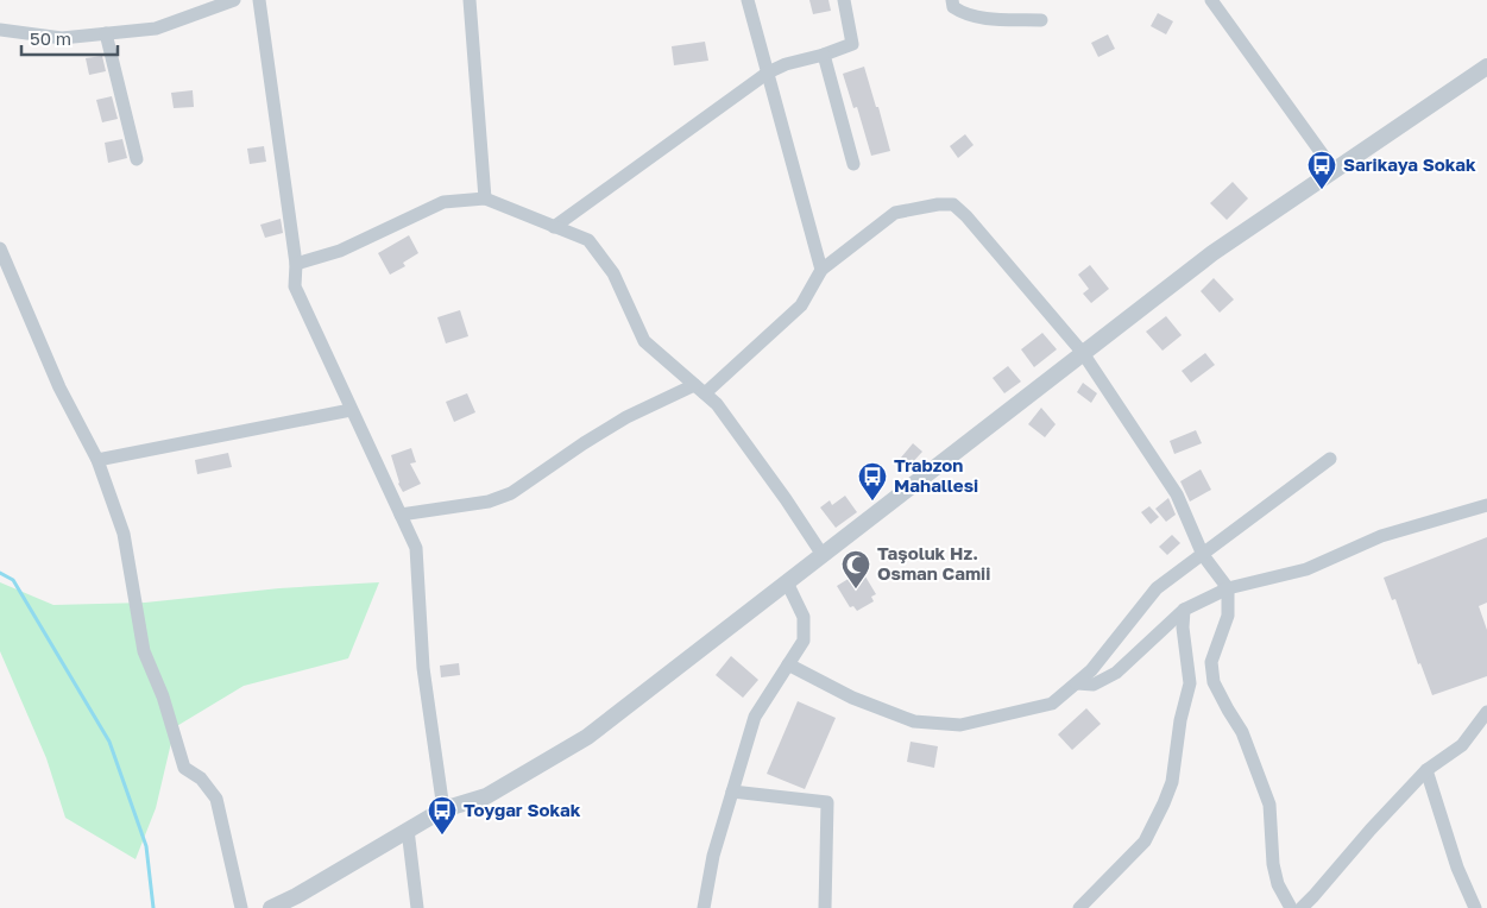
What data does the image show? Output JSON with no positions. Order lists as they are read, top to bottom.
{
  "places": {
    "bus stop": ["Sarikaya Sokak", "Trabzon Mahallesi", "Toygar Sokak"],
    "mosque": ["Taşoluk Hz. Osman Camii"]
  },
  "scale_bar": "50 m"
}
